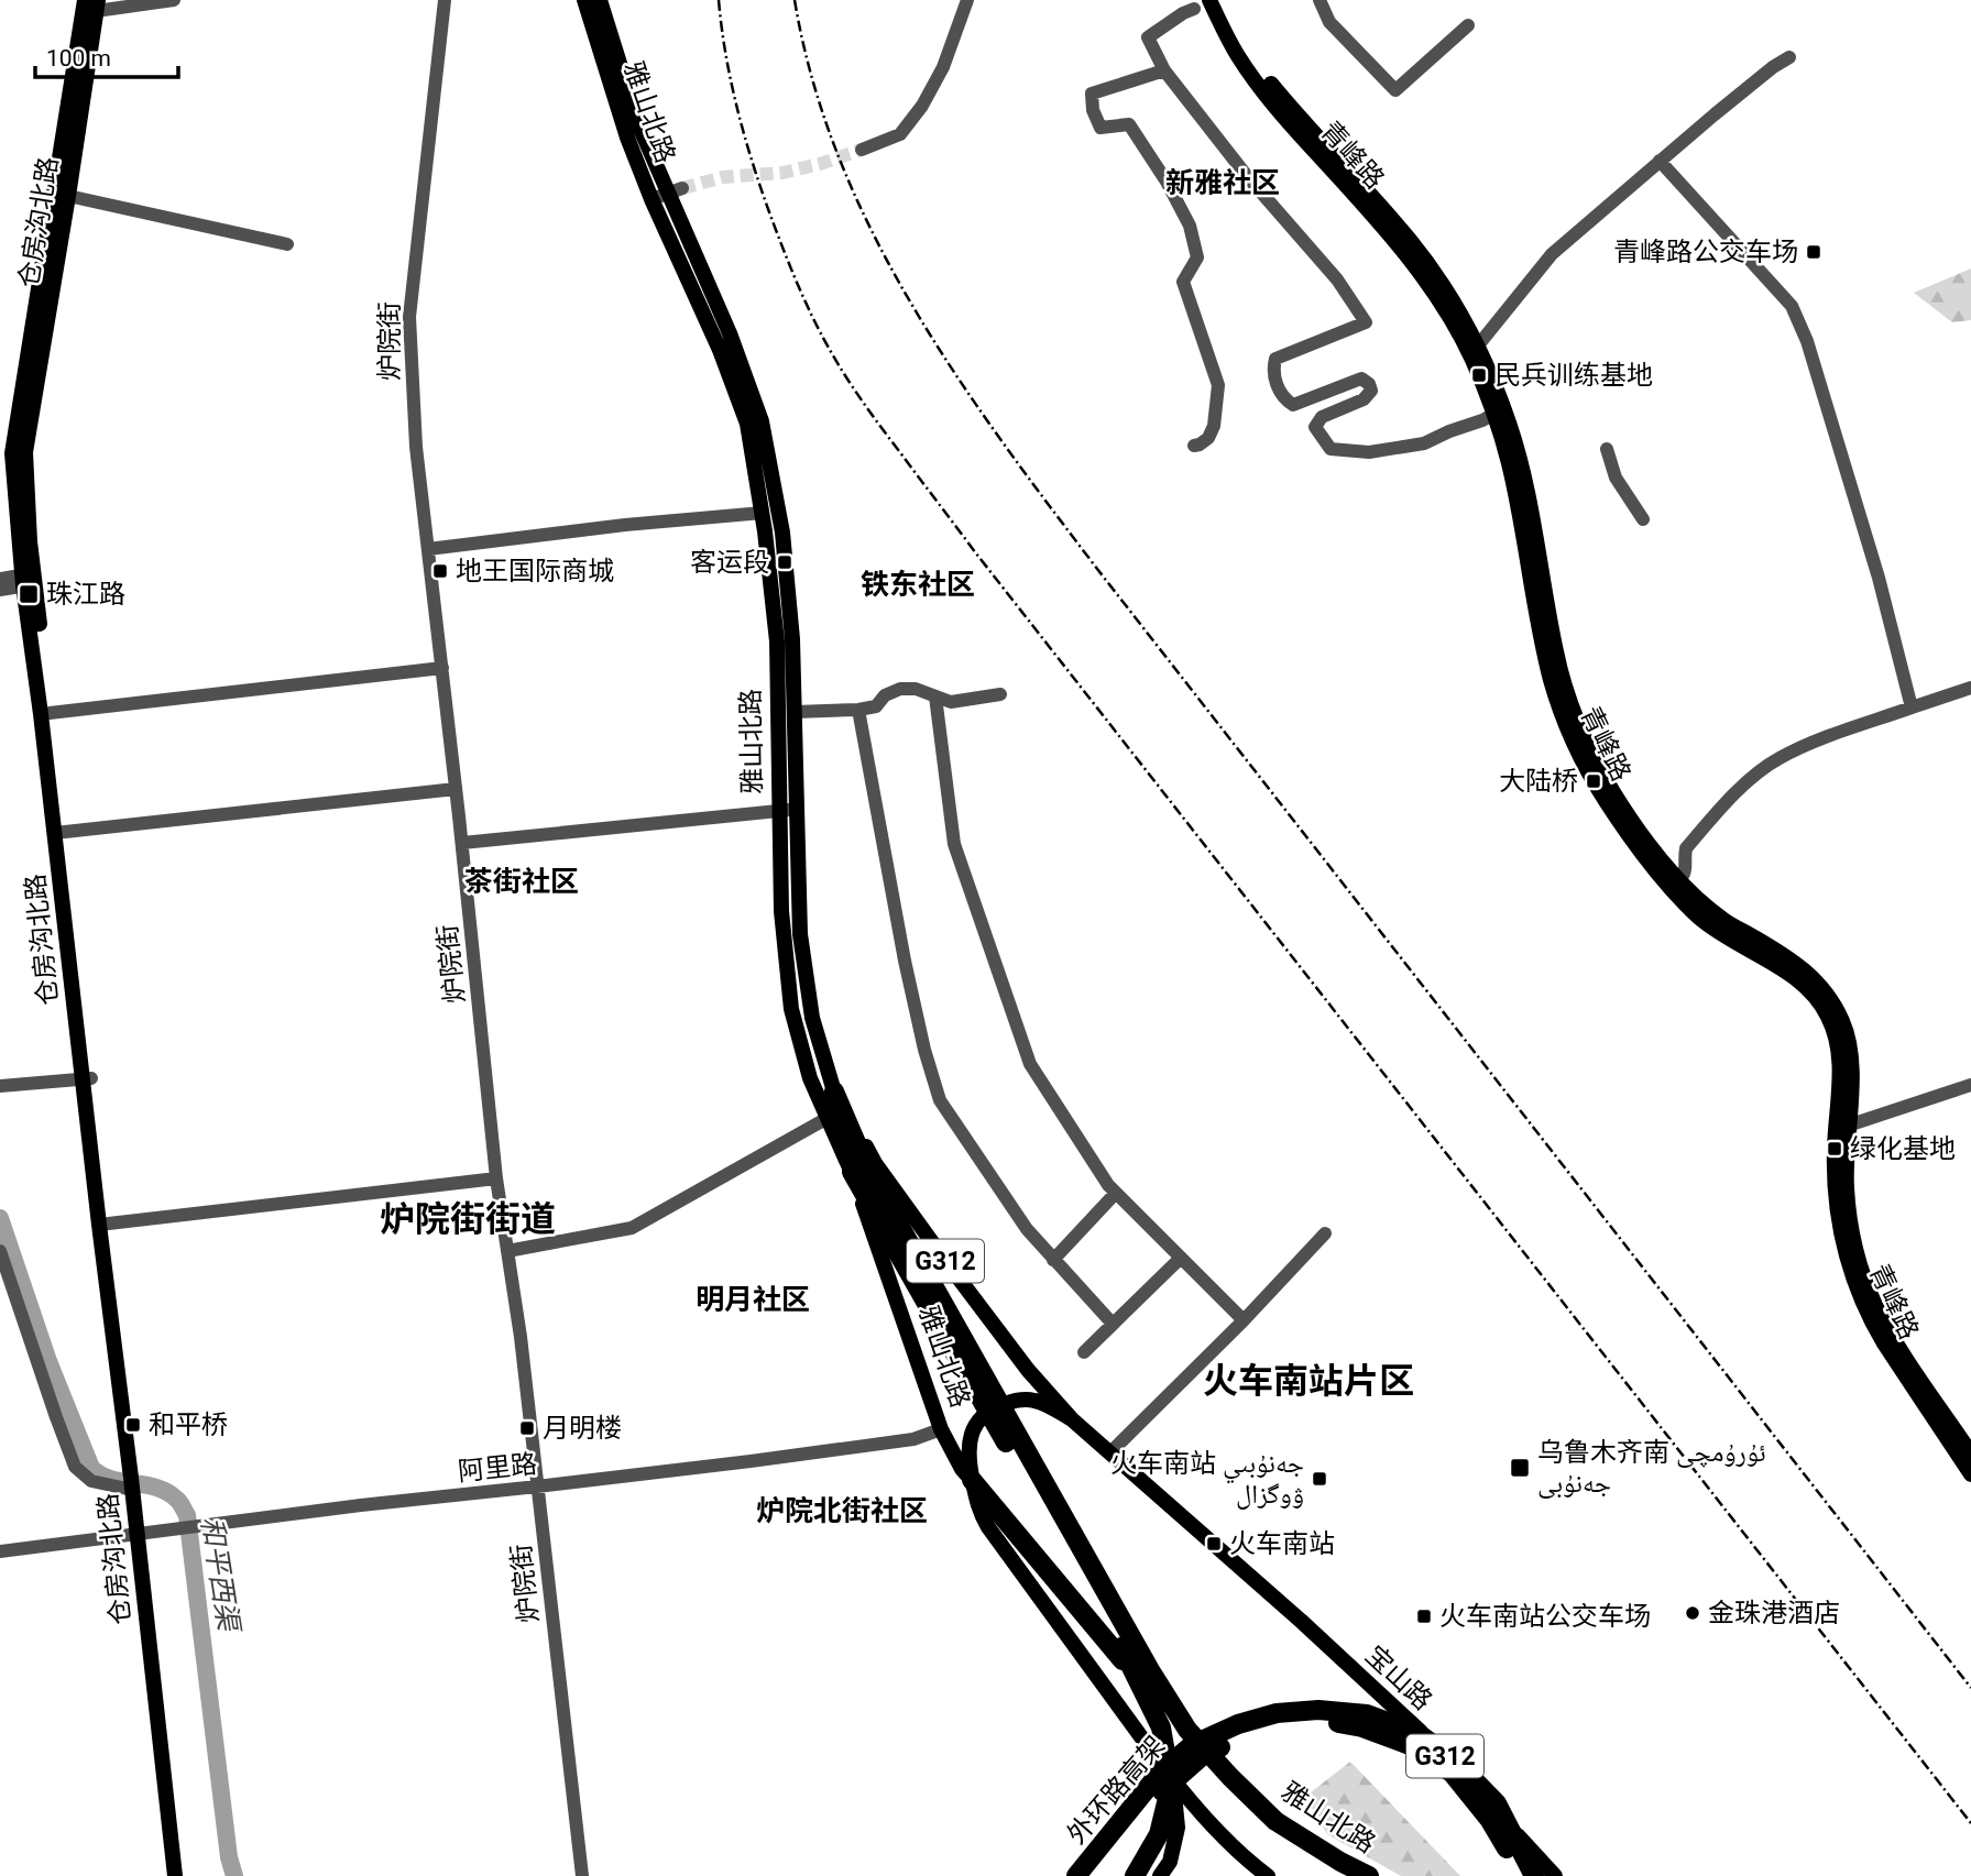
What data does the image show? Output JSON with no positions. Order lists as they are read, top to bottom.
{
  "streets": {
    "highway": ["雅山北路", "外环路高架"],
    "main road": [
      "青峰路",
      "仓房沟北路",
      "G312",
      "宝山路"
    ],
    "street": ["炉院街", "阿里路"]
  },
  "crossings": [
    ["雅山北路", "G312"],
    ["雅山北路", "阿里路"],
    ["仓房沟北路", "阿里路"],
    ["炉院街", "阿里路"],
    ["G312", "宝山路"]
  ],
  "districts": [
    "新雅社区",
    "铁东社区",
    "茶街社区",
    "炉院街街道",
    "明月社区",
    "火车南站片区",
    "炉院北街社区"
  ],
  "water": ["和平西渠"],
  "places": {
    "transit": [
      "青峰路公交车场",
      "民兵训练基地",
      "客运段",
      "地王国际商城",
      "珠江路",
      "大陆桥",
      "绿化基地",
      "和平桥",
      "月明楼",
      "乌鲁木齐南 ئۇرۇمچى جەنۇبى",
      "火车南站 جەنۇبىي ۋوگزال",
      "火车南站",
      "火车南站公交车场"
    ],
    "other": ["金珠港酒店"]
  },
  "scale_bar": "100 m"
}
